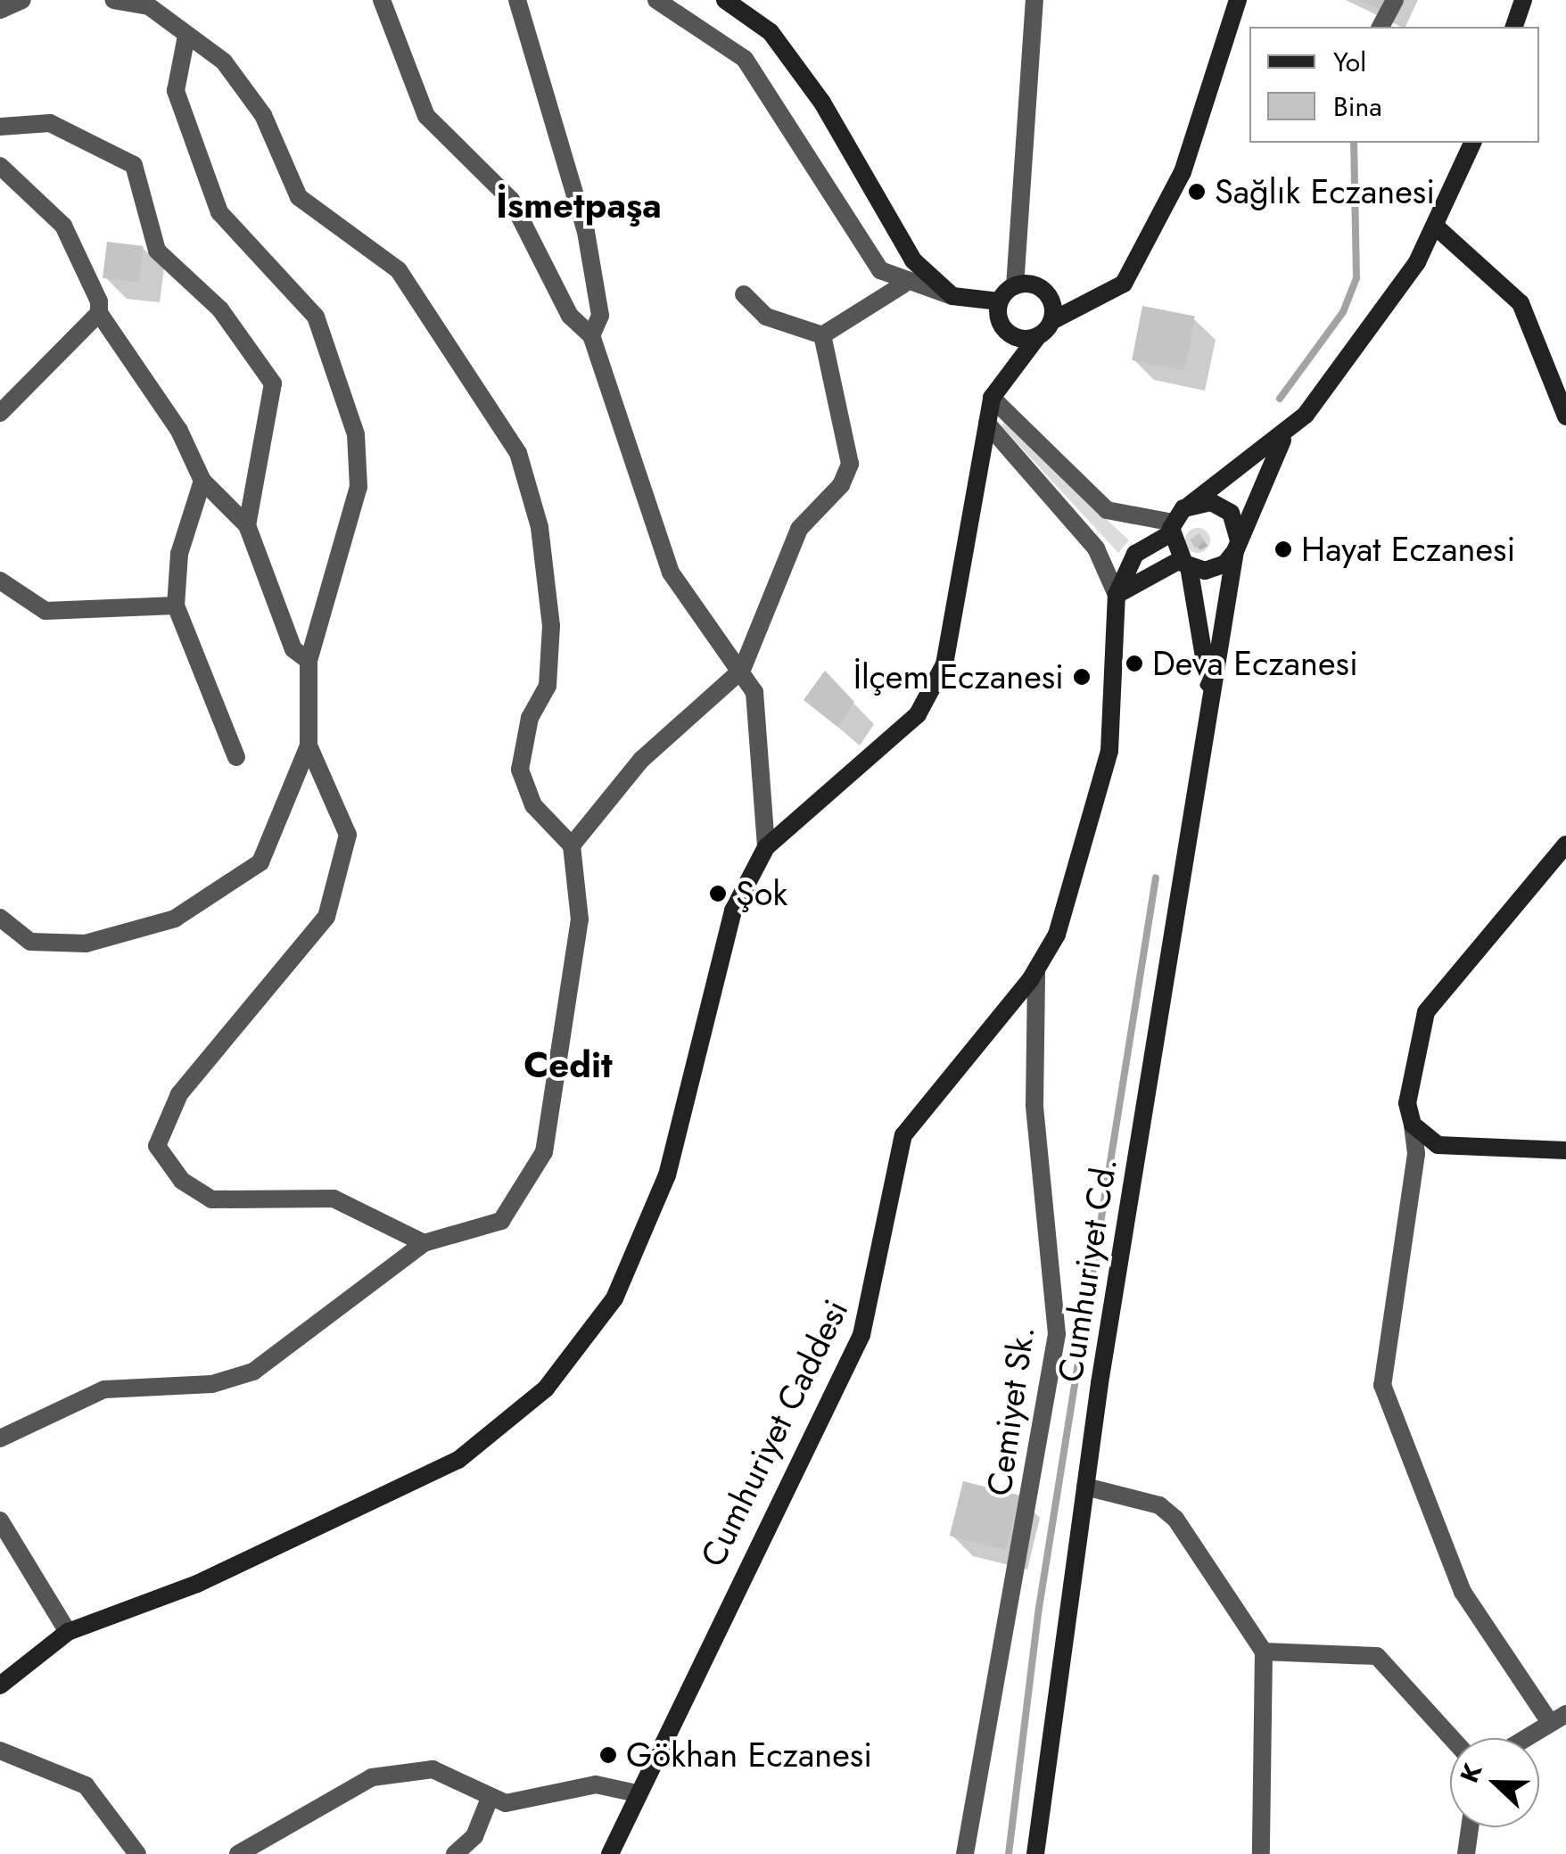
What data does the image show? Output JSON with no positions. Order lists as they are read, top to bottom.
{
  "streets": {
    "street": ["Cumhuriyet Cd.", "Cemiyet Sk.", "Cumhuriyet Caddesi"]
  },
  "crossings": [
    ["Cumhuriyet Cd.", "Cumhuriyet Caddesi"],
    ["Cemiyet Sk.", "Cumhuriyet Caddesi"]
  ],
  "districts": ["İsmetpaşa", "Cedit"],
  "places": [
    "Sağlık Eczanesi",
    "Hayat Eczanesi",
    "Deva Eczanesi",
    "İlçem Eczanesi",
    "Şok",
    "Gökhan Eczanesi"
  ],
  "legend": ["Yol", "Bina"],
  "north": "left"
}
